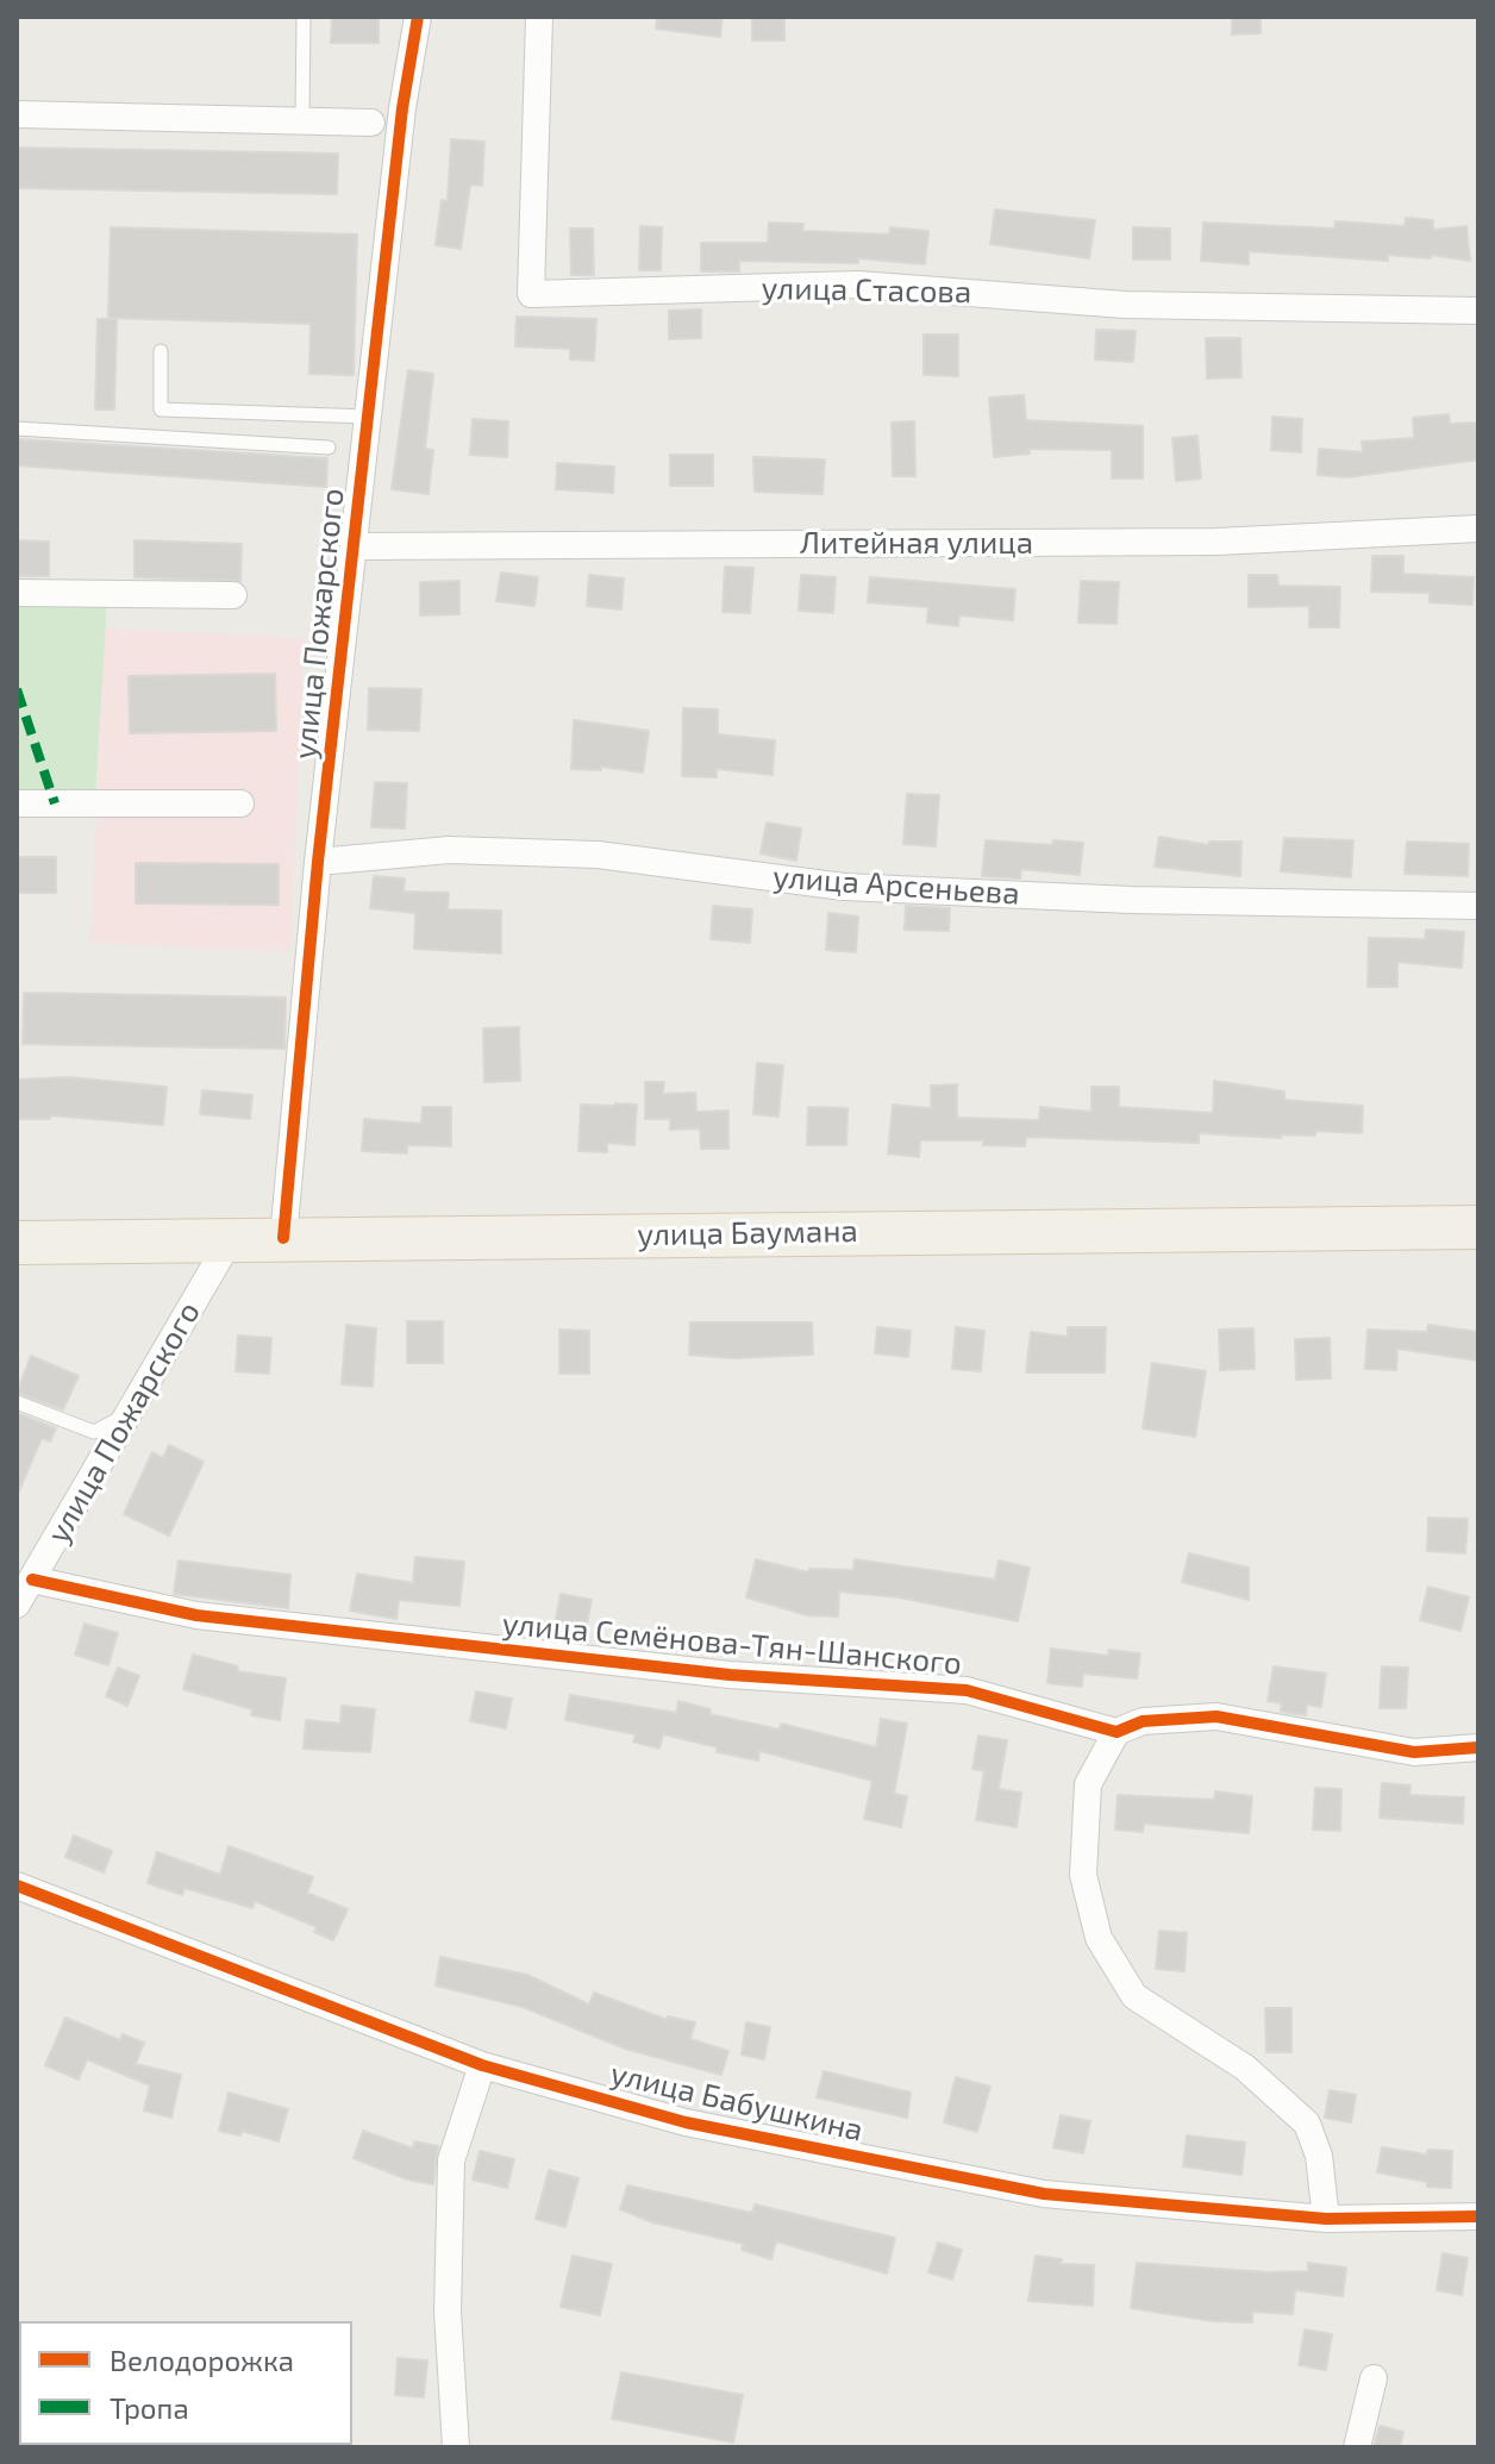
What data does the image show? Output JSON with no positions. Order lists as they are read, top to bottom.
{
  "streets": {
    "main road": ["улица Баумана"],
    "street": [
      "улица Стасова",
      "Литейная улица",
      "улица Пожарского",
      "улица Арсеньева",
      "улица Семёнова-Тян-Шанского",
      "улица Бабушкина"
    ]
  },
  "crossings": [
    ["Литейная улица", "улица Пожарского"],
    ["улица Пожарского", "улица Арсеньева"],
    ["улица Пожарского", "улица Баумана"],
    ["улица Пожарского", "улица Семёнова-Тян-Шанского"]
  ],
  "legend": ["Велодорожка", "Тропа"]
}
